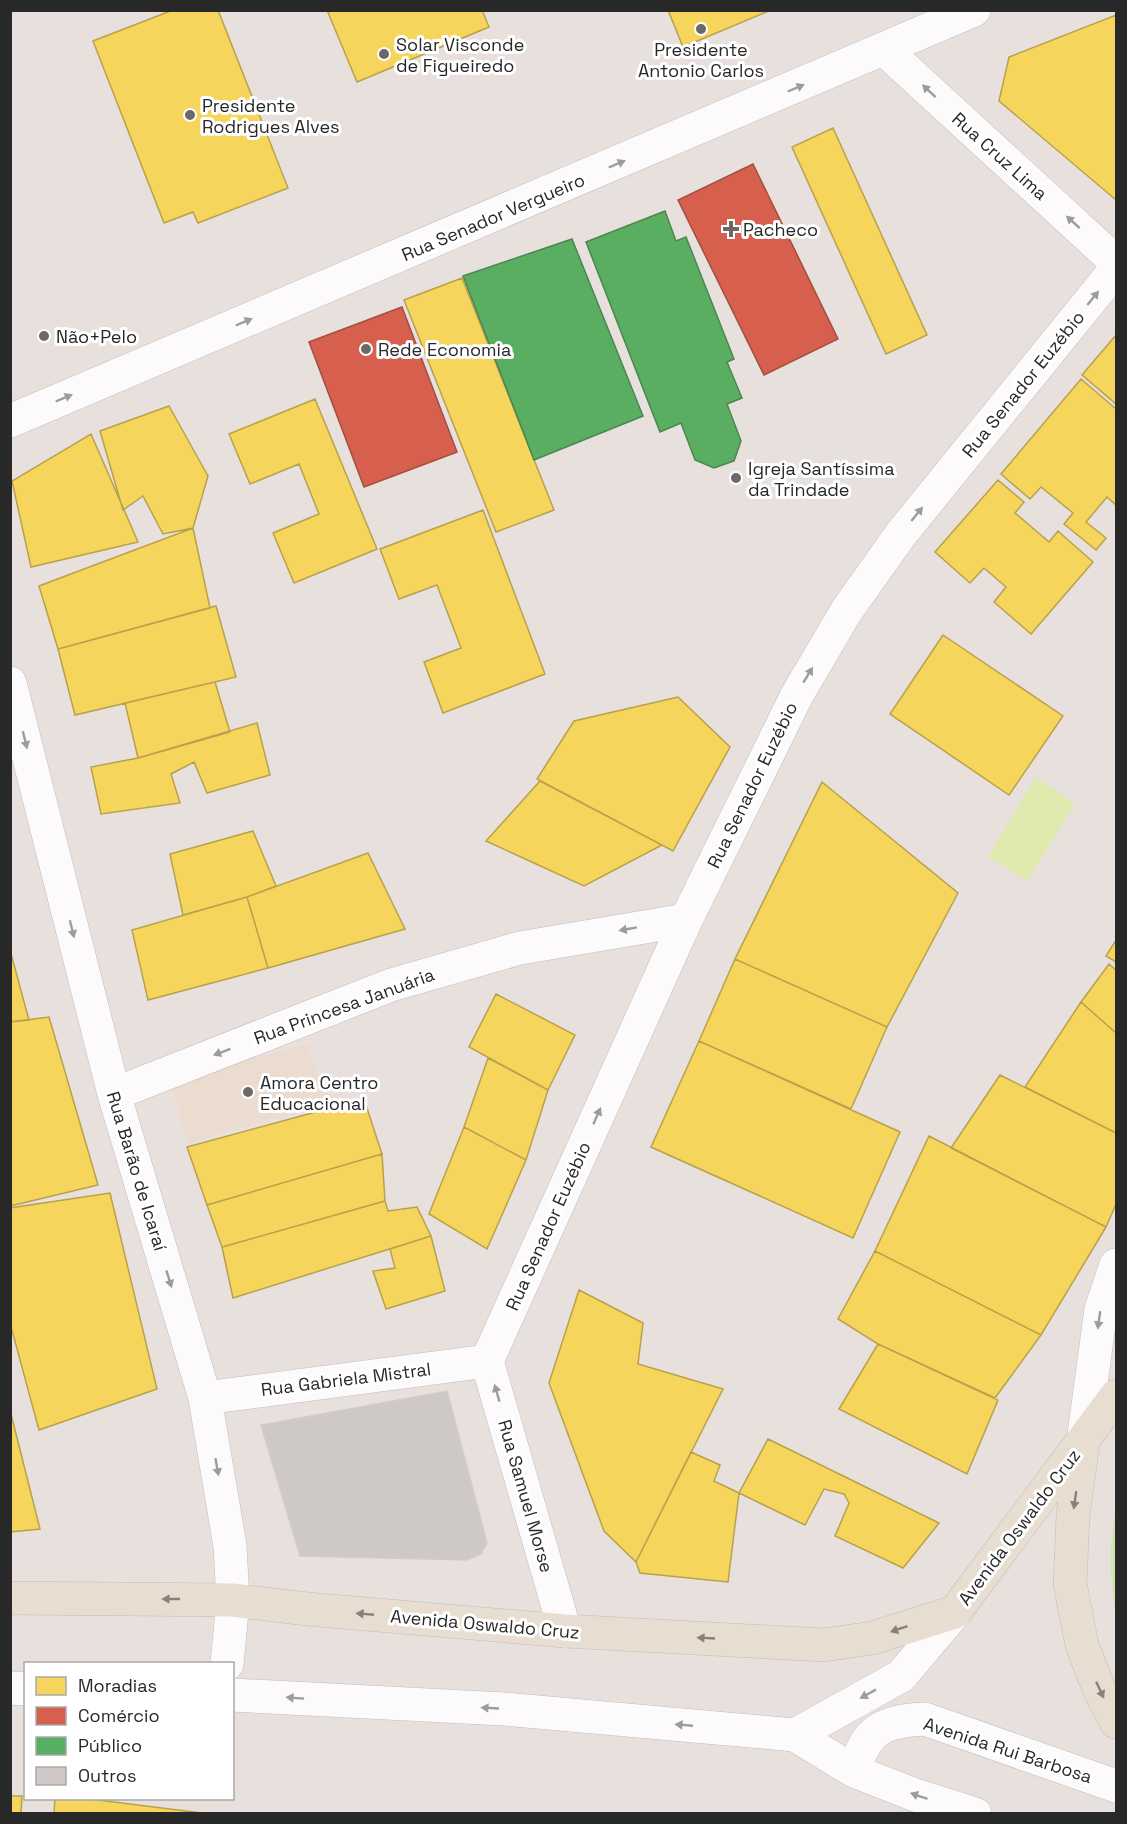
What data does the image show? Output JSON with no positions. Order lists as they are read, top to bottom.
{
  "streets": {
    "main road": ["Avenida Oswaldo Cruz"],
    "street": [
      "Rua Cruz Lima",
      "Rua Senador Vergueiro",
      "Rua Senador Euzébio",
      "Rua Princesa Januária",
      "Rua Barão de Icaraí",
      "Rua Gabriela Mistral",
      "Rua Samuel Morse",
      "Avenida Rui Barbosa"
    ]
  },
  "crossings": [
    ["Rua Cruz Lima", "Rua Senador Vergueiro"],
    ["Rua Senador Euzébio", "Rua Princesa Januária"],
    ["Rua Senador Euzébio", "Rua Gabriela Mistral"],
    ["Rua Senador Euzébio", "Rua Samuel Morse"],
    ["Rua Princesa Januária", "Rua Barão de Icaraí"],
    ["Rua Barão de Icaraí", "Rua Gabriela Mistral"],
    ["Rua Barão de Icaraí", "Avenida Oswaldo Cruz"],
    ["Rua Gabriela Mistral", "Rua Samuel Morse"],
    ["Rua Samuel Morse", "Avenida Oswaldo Cruz"]
  ],
  "one_way": [
    "Rua Cruz Lima",
    "Rua Senador Vergueiro",
    "Rua Senador Euzébio",
    "Rua Princesa Januária",
    "Rua Barão de Icaraí",
    "Rua Samuel Morse",
    "Avenida Oswaldo Cruz"
  ],
  "places": {
    "other": [
      "Presidente Antonio Carlos",
      "Solar Visconde de Figueiredo",
      "Presidente Rodrigues Alves",
      "Não+Pelo",
      "Rede Economia",
      "Igreja Santíssima da Trindade",
      "Amora Centro Educacional"
    ],
    "health": ["Pacheco"]
  },
  "legend": [
    "Moradias",
    "Comércio",
    "Público",
    "Outros"
  ]
}
